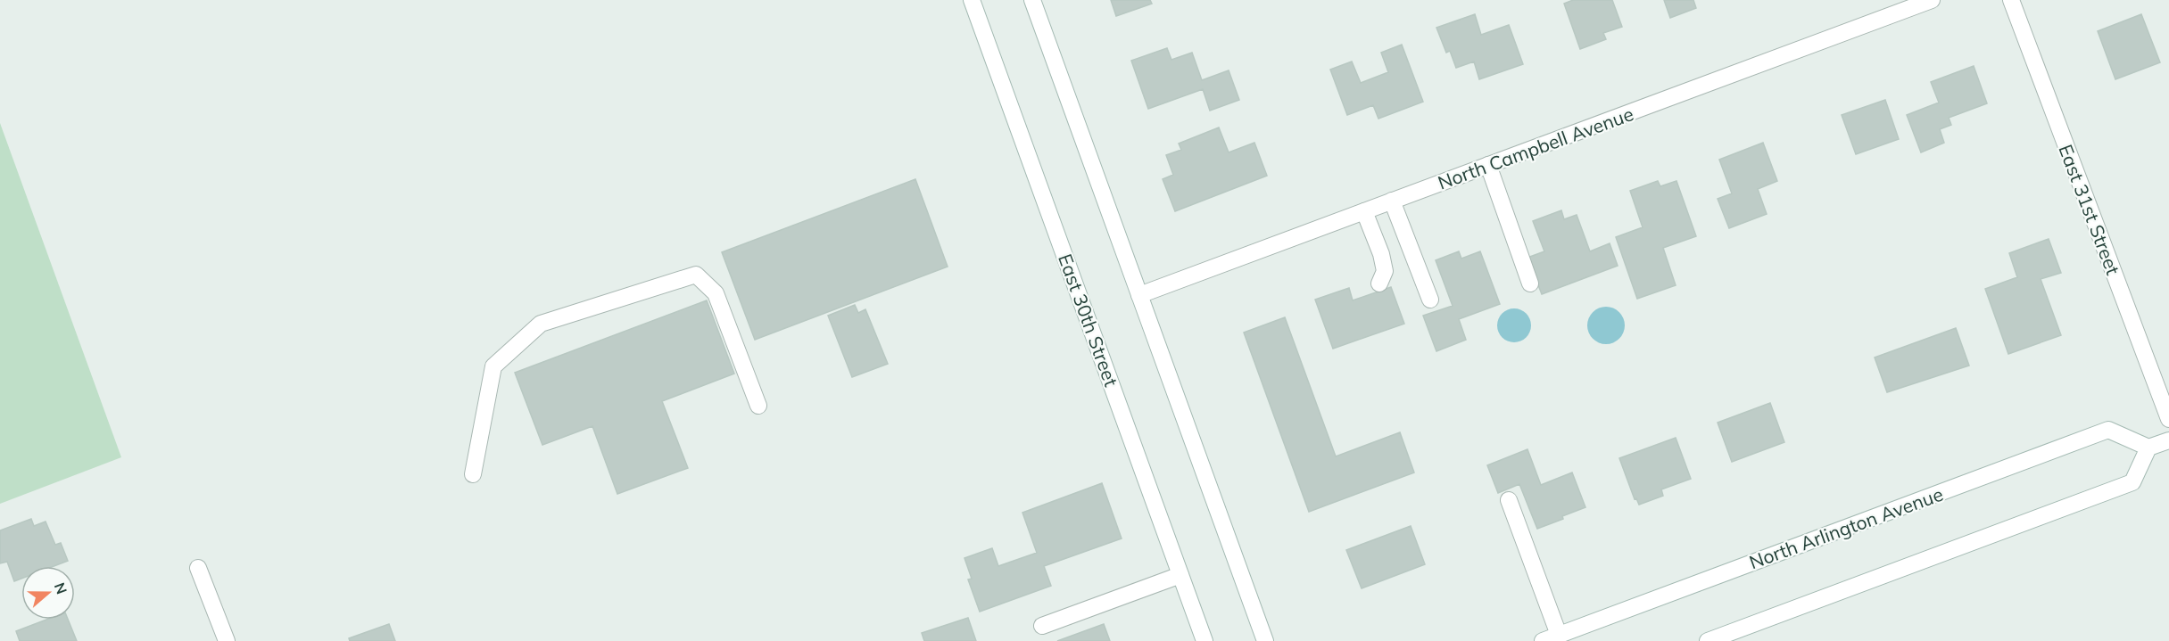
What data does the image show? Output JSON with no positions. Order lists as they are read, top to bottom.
{
  "streets": {
    "main road": [
      "North Campbell Avenue",
      "East 31st Street",
      "East 30th Street",
      "North Arlington Avenue"
    ]
  },
  "north": "right"
}
